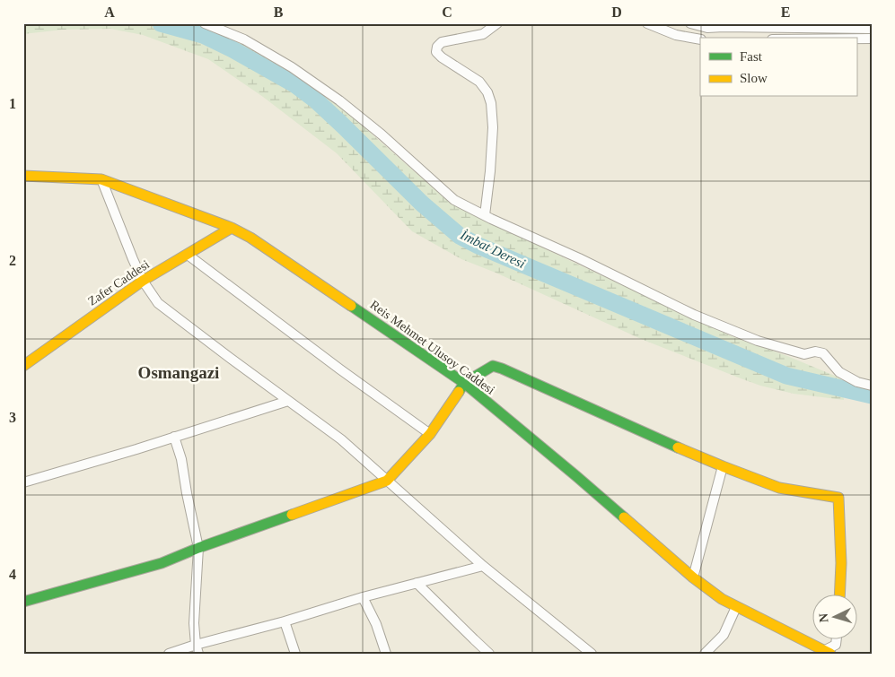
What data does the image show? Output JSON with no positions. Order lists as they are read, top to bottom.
{
  "streets": {
    "street": ["Zafer Caddesi", "Reis Mehmet Ulusoy Caddesi"]
  },
  "crossings": [
    ["Zafer Caddesi", "Reis Mehmet Ulusoy Caddesi"]
  ],
  "districts": ["Osmangazi"],
  "water": ["İmbat Deresi"],
  "legend": ["Fast", "Slow"],
  "north": "left",
  "grid": {
    "columns": [
      "A",
      "B",
      "C",
      "D",
      "E"
    ],
    "rows": [
      "1",
      "2",
      "3",
      "4"
    ]
  }
}
